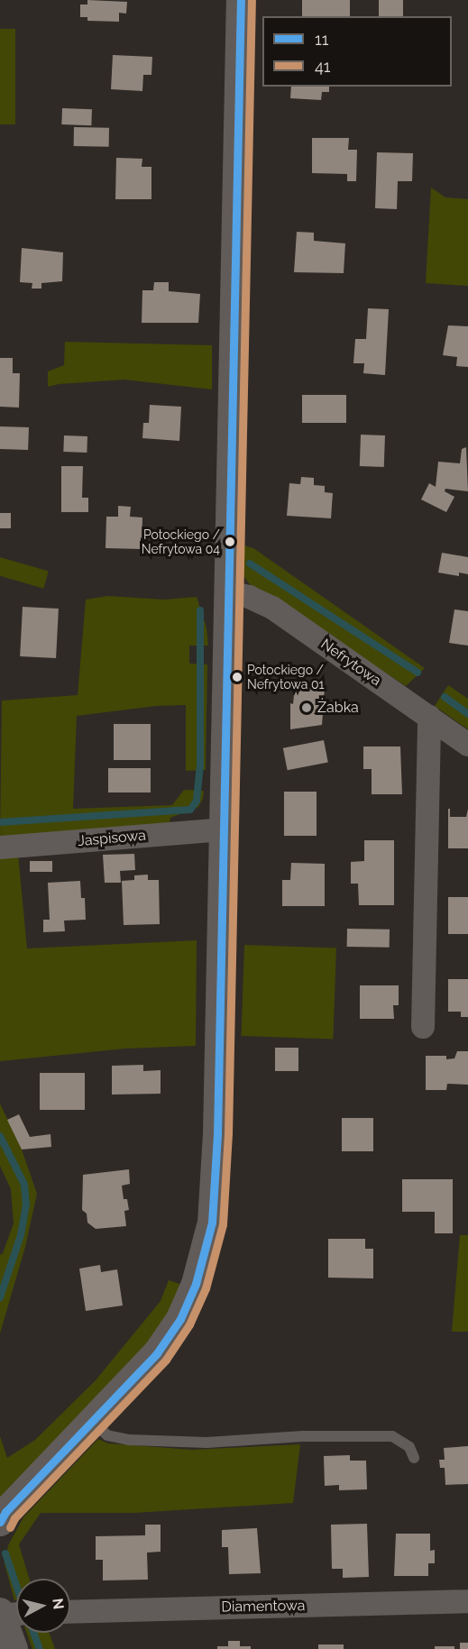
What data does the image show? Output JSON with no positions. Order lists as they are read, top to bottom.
{
  "streets": {
    "street": ["Nefrytowa", "Jaspisowa", "Diamentowa"]
  },
  "places": ["Potockiego / Nefrytowa 04", "Potockiego / Nefrytowa 01", "Żabka"],
  "lines": ["transit line 11", "transit line 41"],
  "legend": ["11", "41"],
  "north": "right"
}
